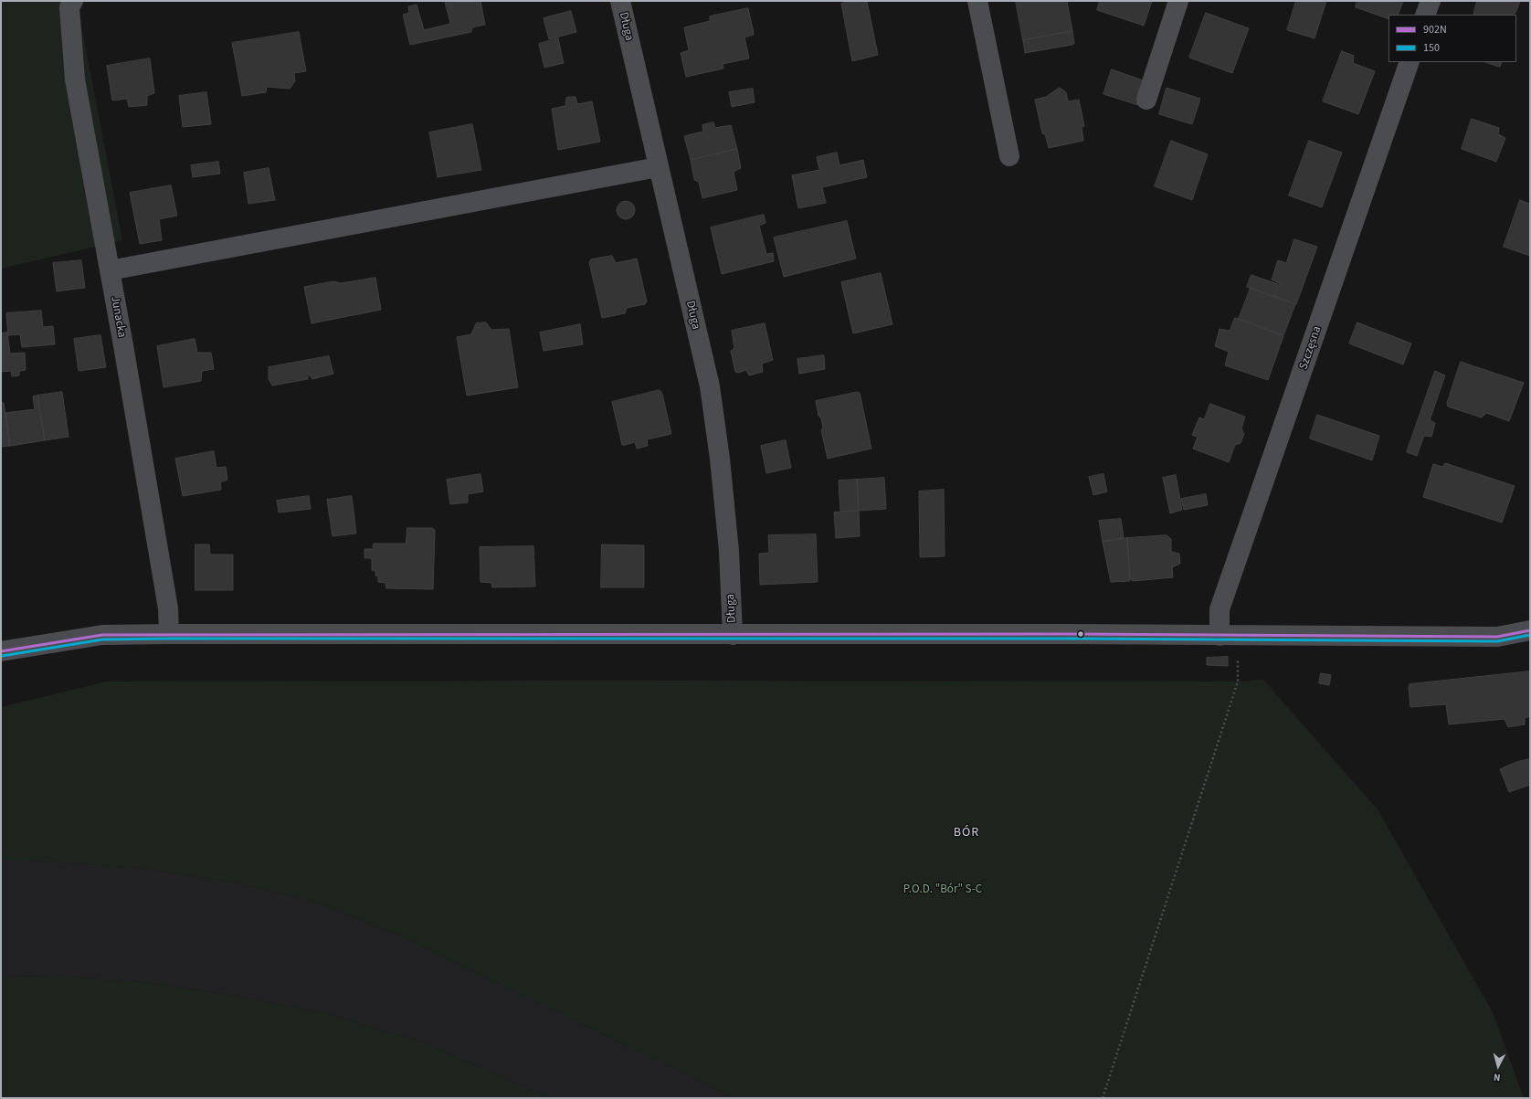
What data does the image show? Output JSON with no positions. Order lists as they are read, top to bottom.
{
  "streets": {
    "street": ["Długa", "Junacka", "Szczęsna"]
  },
  "crossings": [
    ["Długa", "Junacka"],
    ["Długa", "Szczęsna"]
  ],
  "districts": ["BÓR"],
  "parks": ["P.O.D. \"Bór\" S-C"],
  "lines": ["transit line 902N", "transit line 150"],
  "legend": ["902N", "150"],
  "north": "bottom"
}
